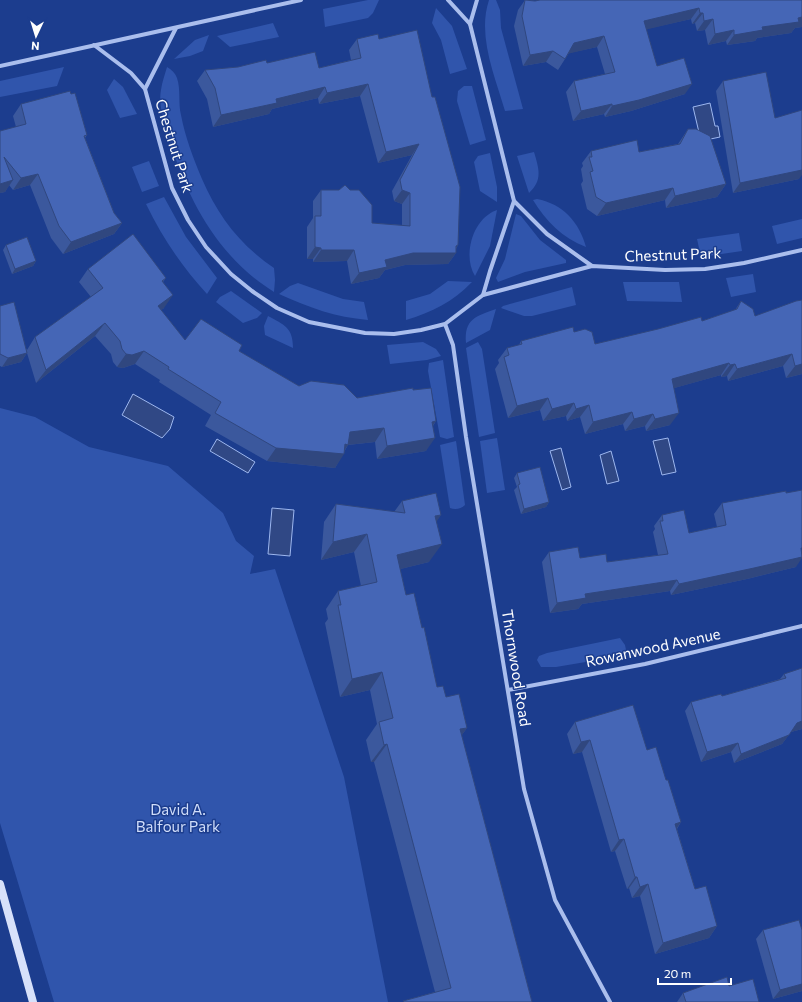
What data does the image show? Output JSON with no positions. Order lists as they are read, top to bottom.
{
  "streets": {
    "street": ["Chestnut Park", "Rowanwood Avenue", "Thornwood Road"]
  },
  "crossings": [
    ["Chestnut Park", "Thornwood Road"],
    ["Rowanwood Avenue", "Thornwood Road"]
  ],
  "parks": ["David A. Balfour Park"],
  "scale_bar": "20 m",
  "north": "bottom"
}
